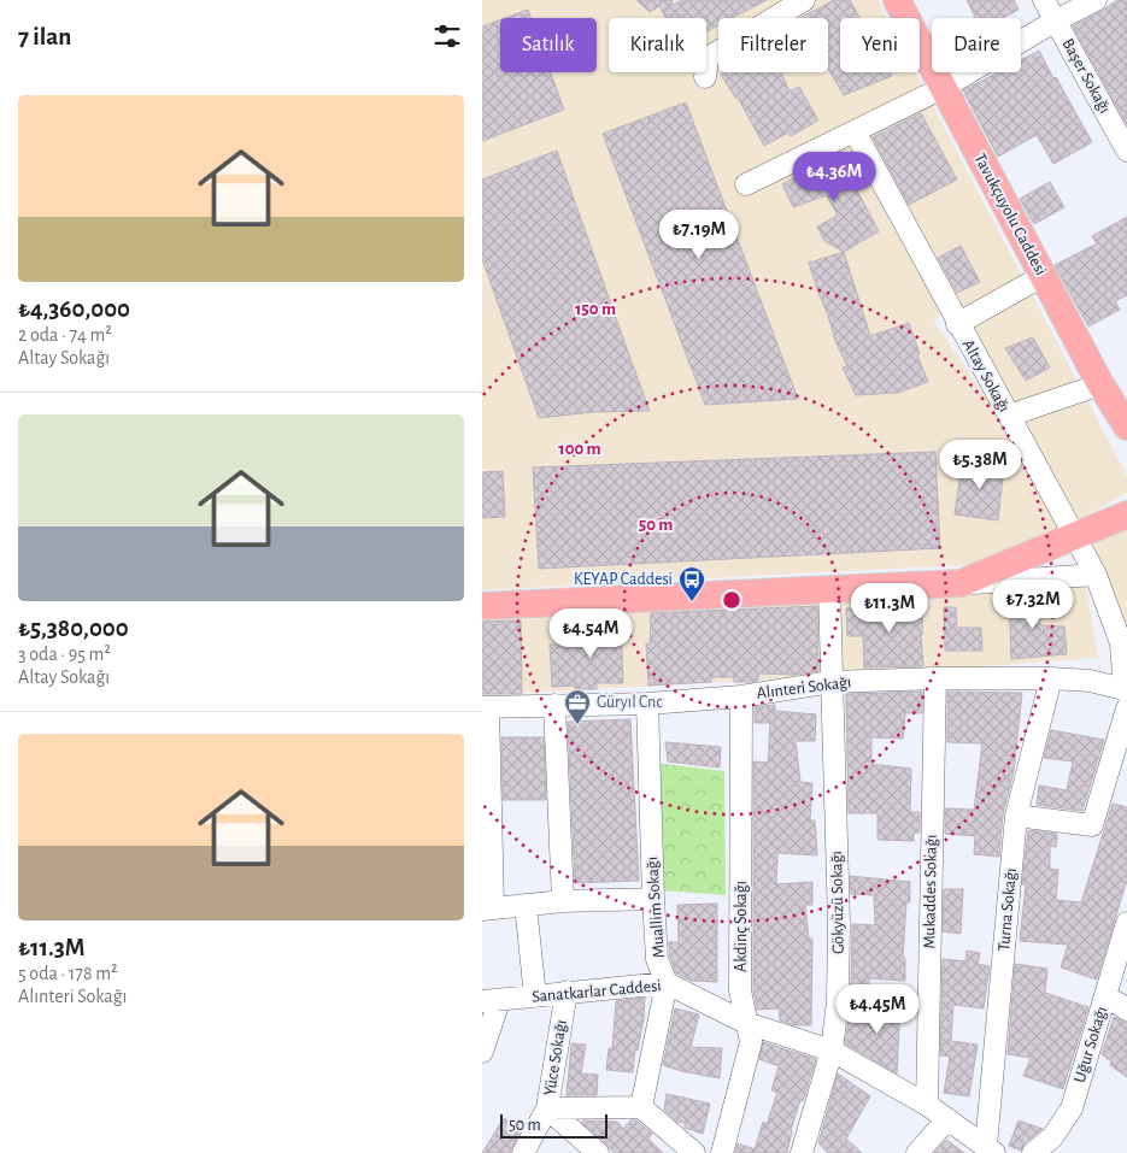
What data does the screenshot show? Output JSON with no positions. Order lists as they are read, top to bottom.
{
  "streets": {
    "main road": ["Tavukçuyolu Caddesi"],
    "street": [
      "Başer Sokağı",
      "Altay Sokağı",
      "Alınteri Sokağı",
      "Mukaddes Sokağı",
      "Gökyüzü Sokağı",
      "Muallim Sokağı",
      "Turna Sokağı",
      "Akdinç Sokağı",
      "Sanatkarlar Caddesi",
      "Uğur Sokağı",
      "Yüce Sokağı"
    ]
  },
  "crossings": [
    ["Altay Sokağı", "Alınteri Sokağı"],
    ["Alınteri Sokağı", "Mukaddes Sokağı"],
    ["Alınteri Sokağı", "Gökyüzü Sokağı"],
    ["Alınteri Sokağı", "Muallim Sokağı"],
    ["Alınteri Sokağı", "Turna Sokağı"],
    ["Alınteri Sokağı", "Akdinç Sokağı"],
    ["Mukaddes Sokağı", "Sanatkarlar Caddesi"],
    ["Gökyüzü Sokağı", "Sanatkarlar Caddesi"],
    ["Muallim Sokağı", "Sanatkarlar Caddesi"],
    ["Turna Sokağı", "Sanatkarlar Caddesi"],
    ["Akdinç Sokağı", "Sanatkarlar Caddesi"],
    ["Sanatkarlar Caddesi", "Yüce Sokağı"]
  ],
  "places": {
    "bus stop": ["KEYAP Caddesi"],
    "office": ["Güryıl Cnc"]
  },
  "scale_bar": "50 m",
  "page": {
    "heading": "7 ilan",
    "chip": [
      "Satılık",
      "Kiralık",
      "Filtreler",
      "Yeni",
      "Daire"
    ],
    "list": [
      {
        "name": "₺4,360,000",
        "note": "2 oda · 74 m² · Altay Sokağı"
      },
      {
        "name": "₺5,380,000",
        "note": "3 oda · 95 m² · Altay Sokağı"
      },
      {
        "name": "₺11.3M",
        "note": "5 oda · 178 m² · Alınteri Sokağı"
      }
    ],
    "price": [
      "₺4.36M",
      "₺7.19M",
      "₺5.38M",
      "₺7.32M",
      "₺11.3M",
      "₺4.54M",
      "₺4.45M"
    ],
    "scale": "50 m"
  },
  "rings": ["150 m", "100 m", "50 m"]
}
